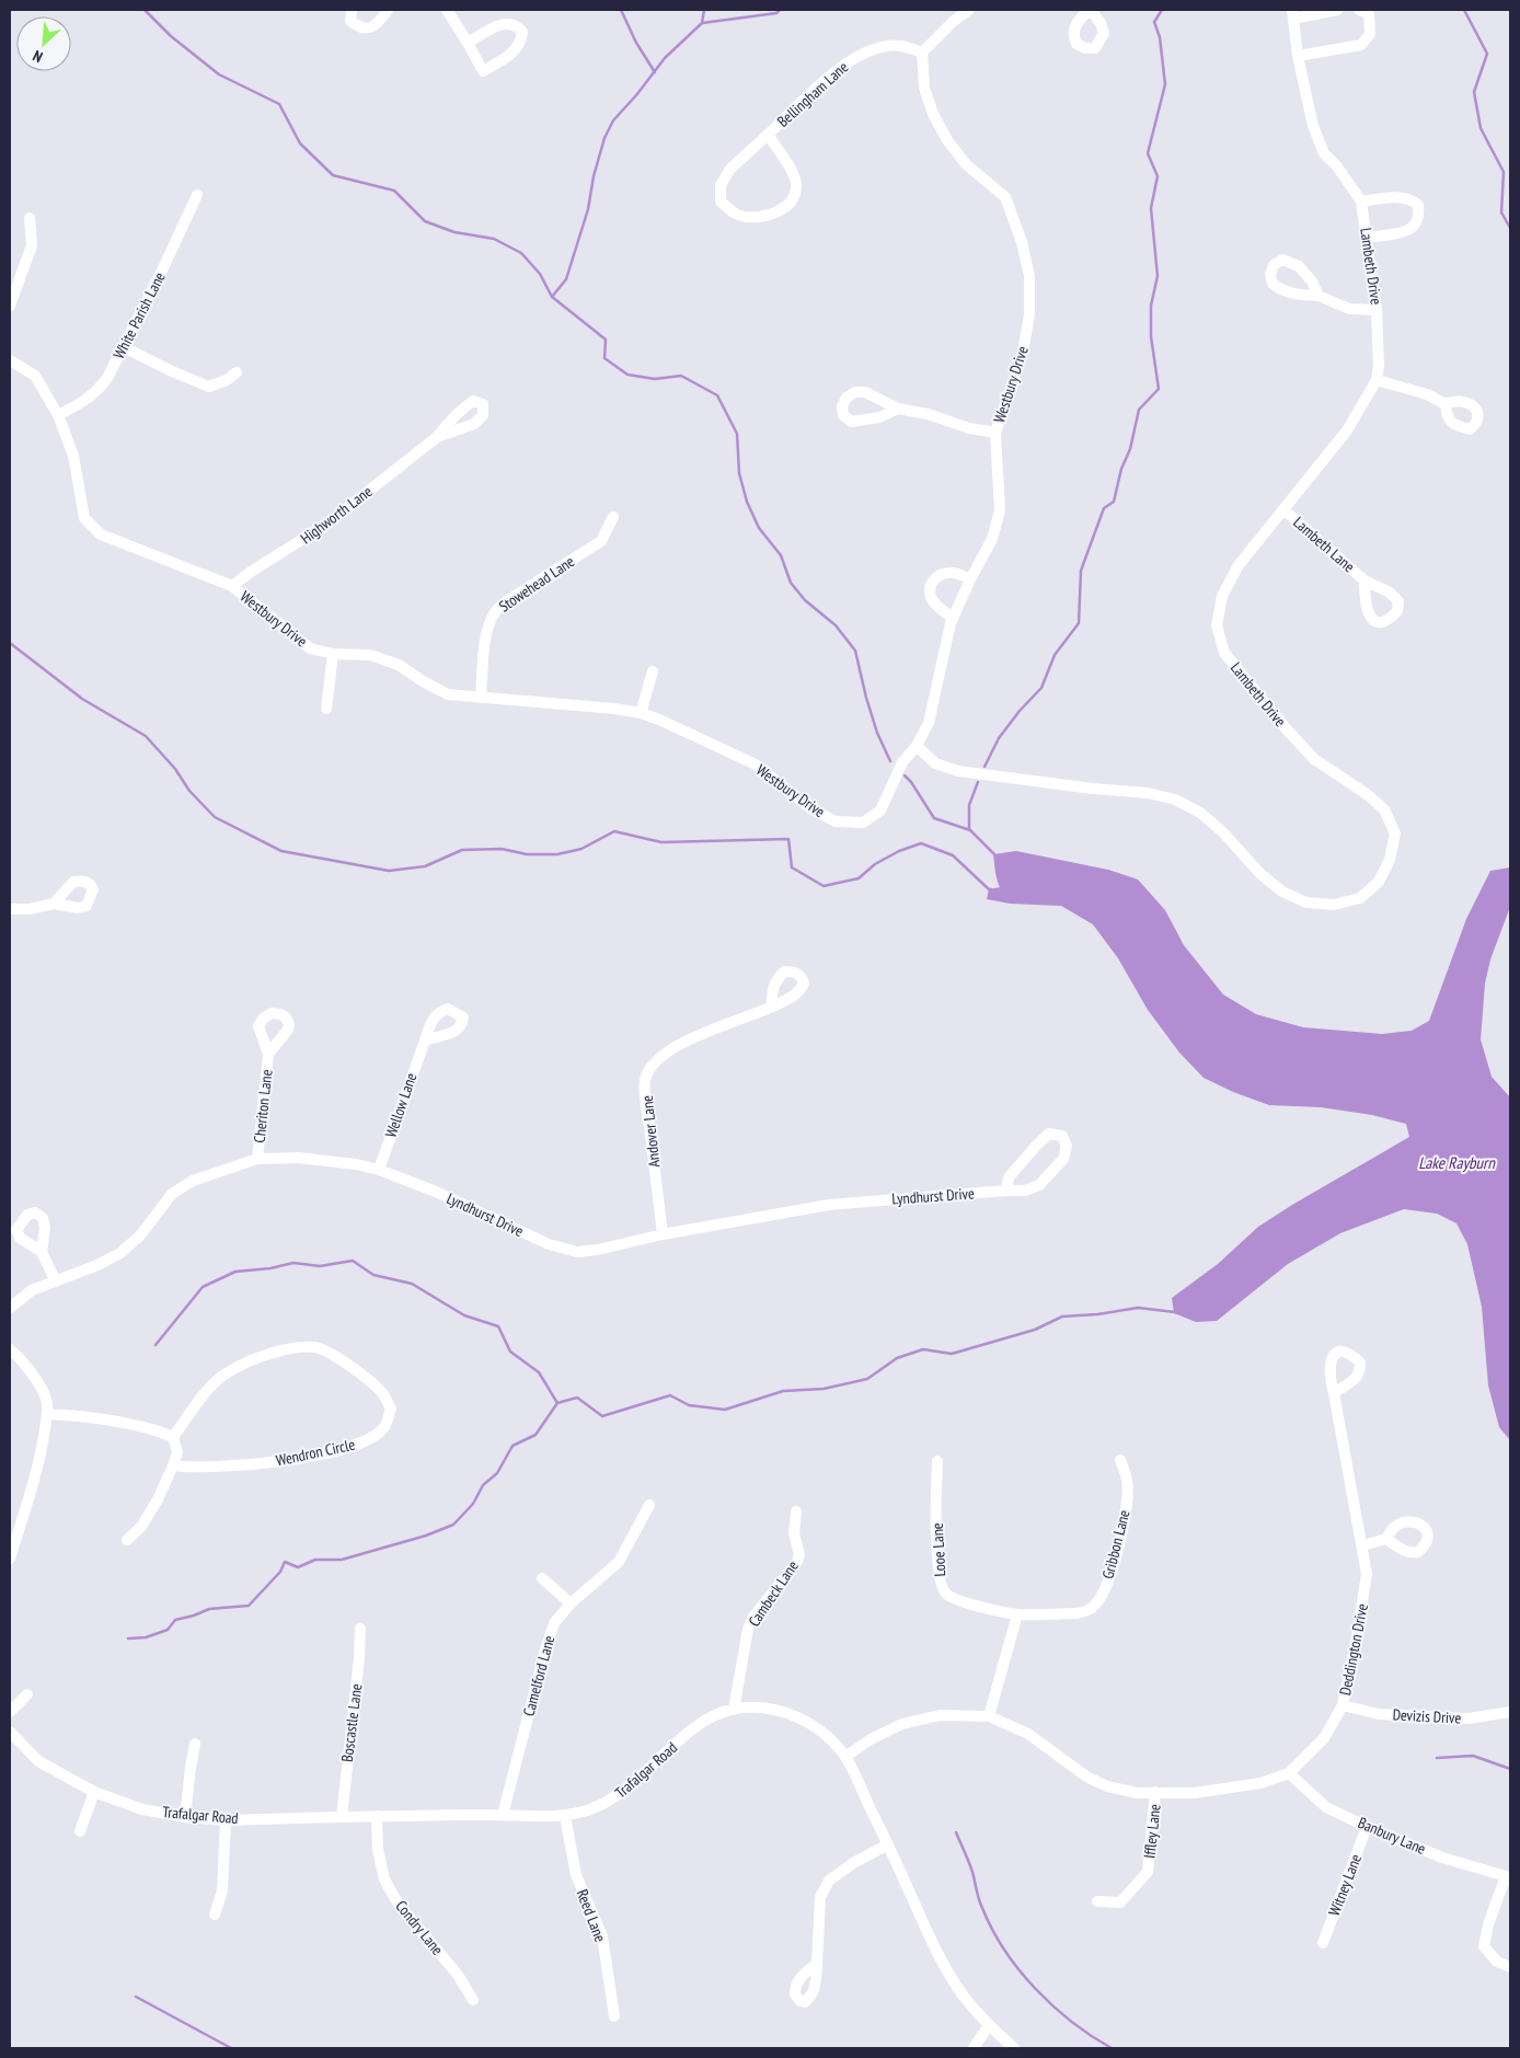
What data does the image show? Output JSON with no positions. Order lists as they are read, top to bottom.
{
  "streets": {
    "street": [
      "Bellingham Lane",
      "Lambeth Drive",
      "White Parish Lane",
      "Westbury Drive",
      "Highworth Lane",
      "Lambeth Lane",
      "Stowehead Lane",
      "Wellow Lane",
      "Cheriton Lane",
      "Andover Lane",
      "Lyndhurst Drive",
      "Wendron Circle",
      "Gribbon Lane",
      "Looe Lane",
      "Cambeck Lane",
      "Deddington Drive",
      "Camelford Lane",
      "Devizis Drive",
      "Boscastle Lane",
      "Trafalgar Road",
      "Iffley Lane",
      "Banbury Lane",
      "Witney Lane",
      "Reed Lane",
      "Condry Lane"
    ]
  },
  "crossings": [
    ["Bellingham Lane", "Westbury Drive"],
    ["Lambeth Drive", "Westbury Drive"],
    ["Lambeth Drive", "Lambeth Lane"],
    ["White Parish Lane", "Westbury Drive"],
    ["Westbury Drive", "Highworth Lane"],
    ["Westbury Drive", "Stowehead Lane"],
    ["Wellow Lane", "Lyndhurst Drive"],
    ["Cheriton Lane", "Lyndhurst Drive"],
    ["Andover Lane", "Lyndhurst Drive"],
    ["Gribbon Lane", "Looe Lane"],
    ["Cambeck Lane", "Trafalgar Road"],
    ["Deddington Drive", "Devizis Drive"],
    ["Deddington Drive", "Trafalgar Road"],
    ["Deddington Drive", "Iffley Lane"],
    ["Deddington Drive", "Banbury Lane"],
    ["Camelford Lane", "Trafalgar Road"],
    ["Boscastle Lane", "Trafalgar Road"],
    ["Trafalgar Road", "Reed Lane"],
    ["Trafalgar Road", "Condry Lane"],
    ["Banbury Lane", "Witney Lane"]
  ],
  "water": ["Lake Rayburn"],
  "north": "bottom left"
}
